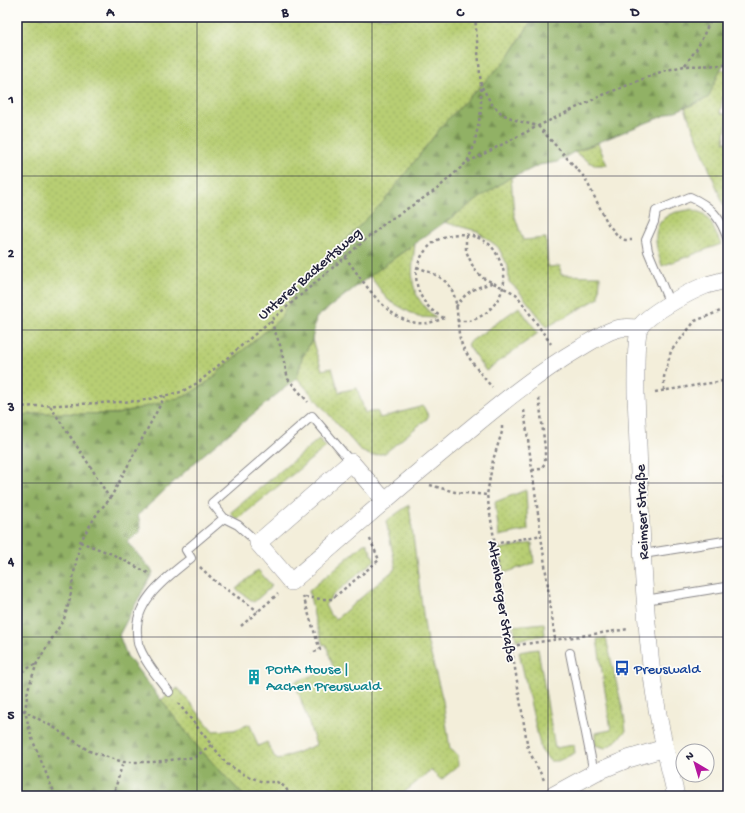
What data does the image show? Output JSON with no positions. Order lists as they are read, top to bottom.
{
  "streets": {
    "street": ["Reimser Straße"],
    "path": ["Unterer Backertsweg", "Altenberger Straße"]
  },
  "places": {
    "bus stop": ["Preuswald"],
    "building": ["POHA House | Aachen Preuswald"]
  },
  "north": "top left",
  "grid": {
    "columns": [
      "A",
      "B",
      "C",
      "D"
    ],
    "rows": [
      "1",
      "2",
      "3",
      "4",
      "5"
    ]
  }
}
